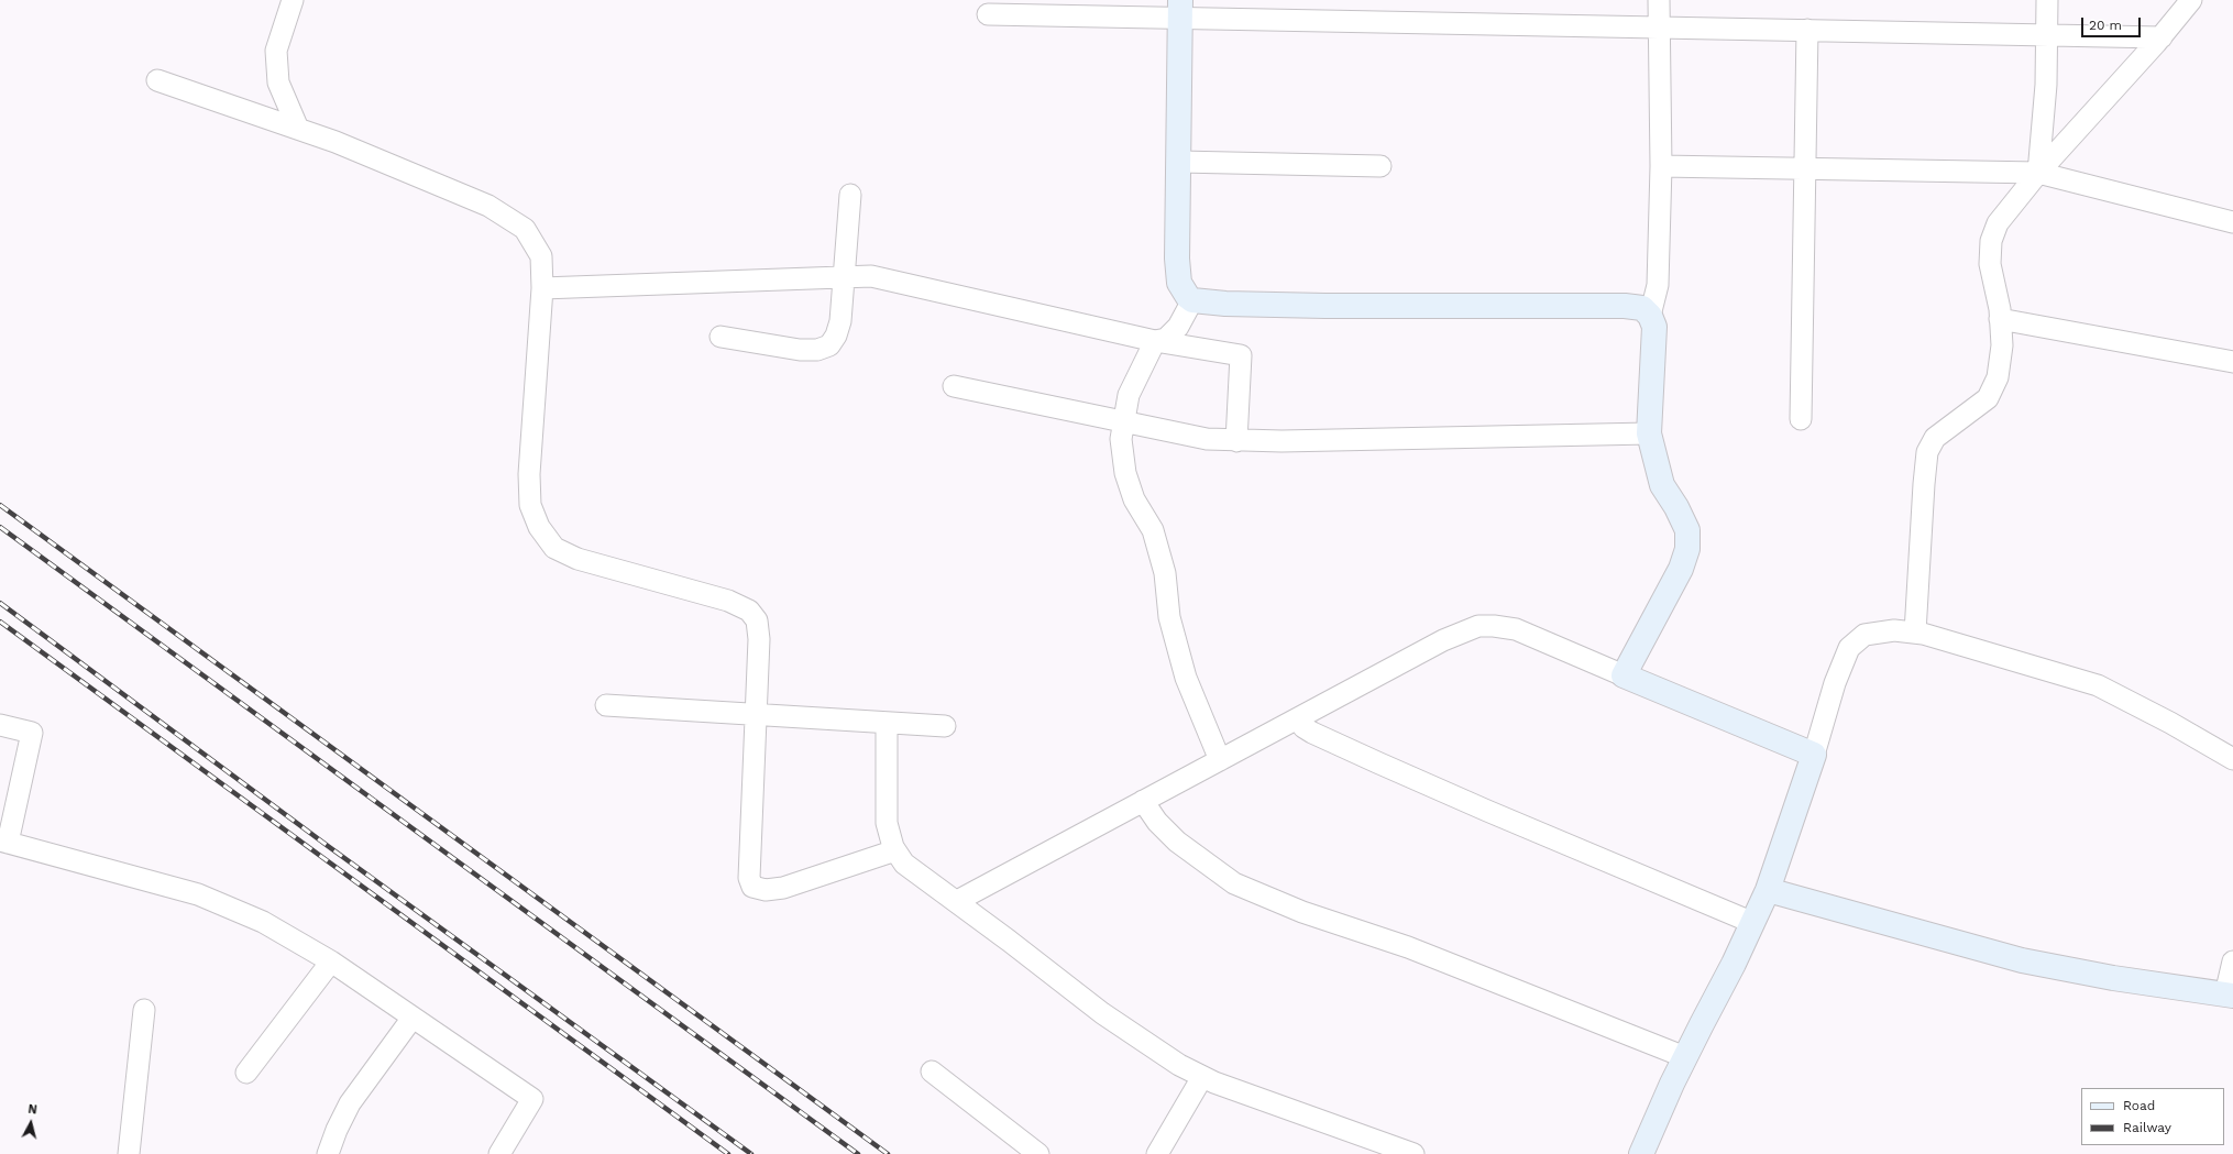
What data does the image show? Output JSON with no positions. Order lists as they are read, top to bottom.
{
  "legend": ["Road", "Railway"],
  "scale_bar": "20 m",
  "north": "top"
}
